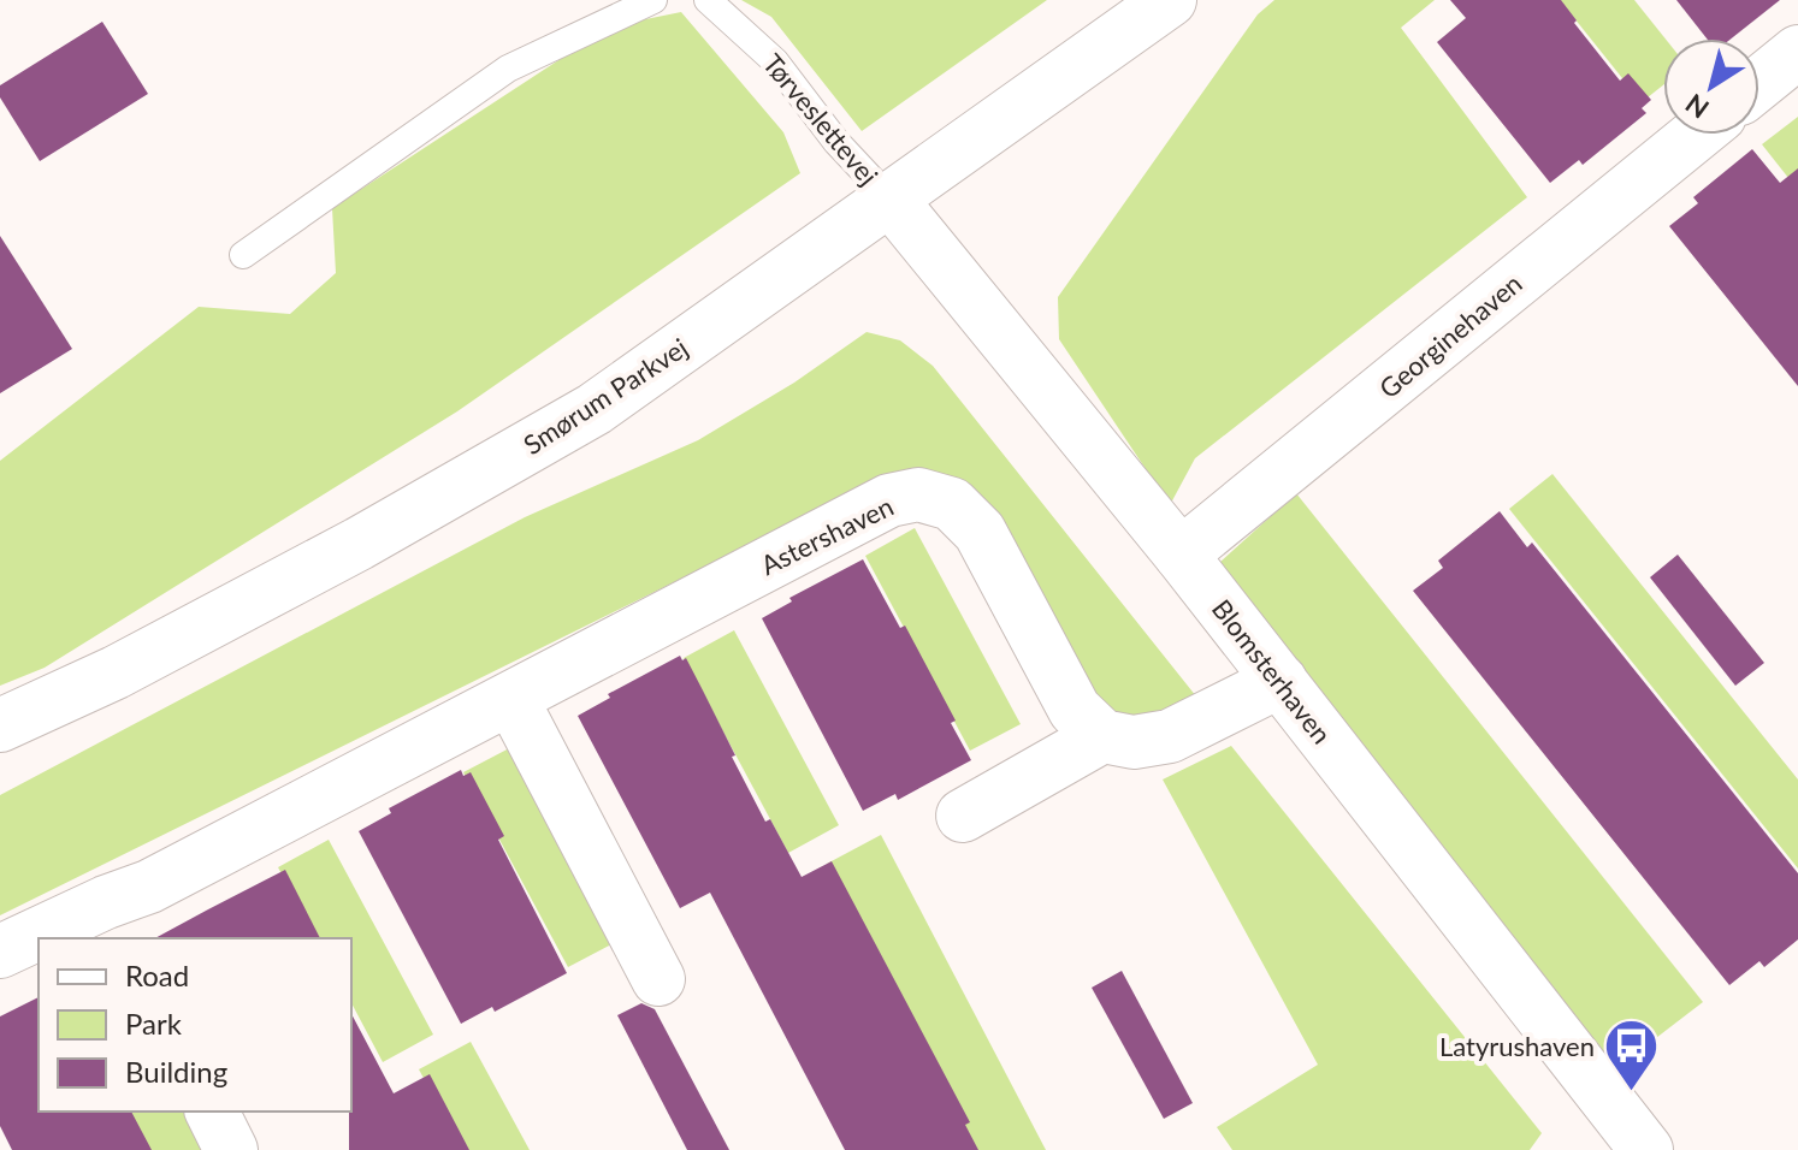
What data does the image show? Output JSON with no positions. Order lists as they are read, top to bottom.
{
  "streets": {
    "street": [
      "Georginehaven",
      "Smørum Parkvej",
      "Astershaven",
      "Blomsterhaven"
    ],
    "lane": ["Tørveslettevej"]
  },
  "crossings": [
    ["Tørveslettevej", "Smørum Parkvej"],
    ["Tørveslettevej", "Blomsterhaven"],
    ["Georginehaven", "Blomsterhaven"],
    ["Smørum Parkvej", "Blomsterhaven"]
  ],
  "places": {
    "bus stop": ["Latyrushaven"]
  },
  "legend": ["Road", "Park", "Building"],
  "north": "bottom left"
}
